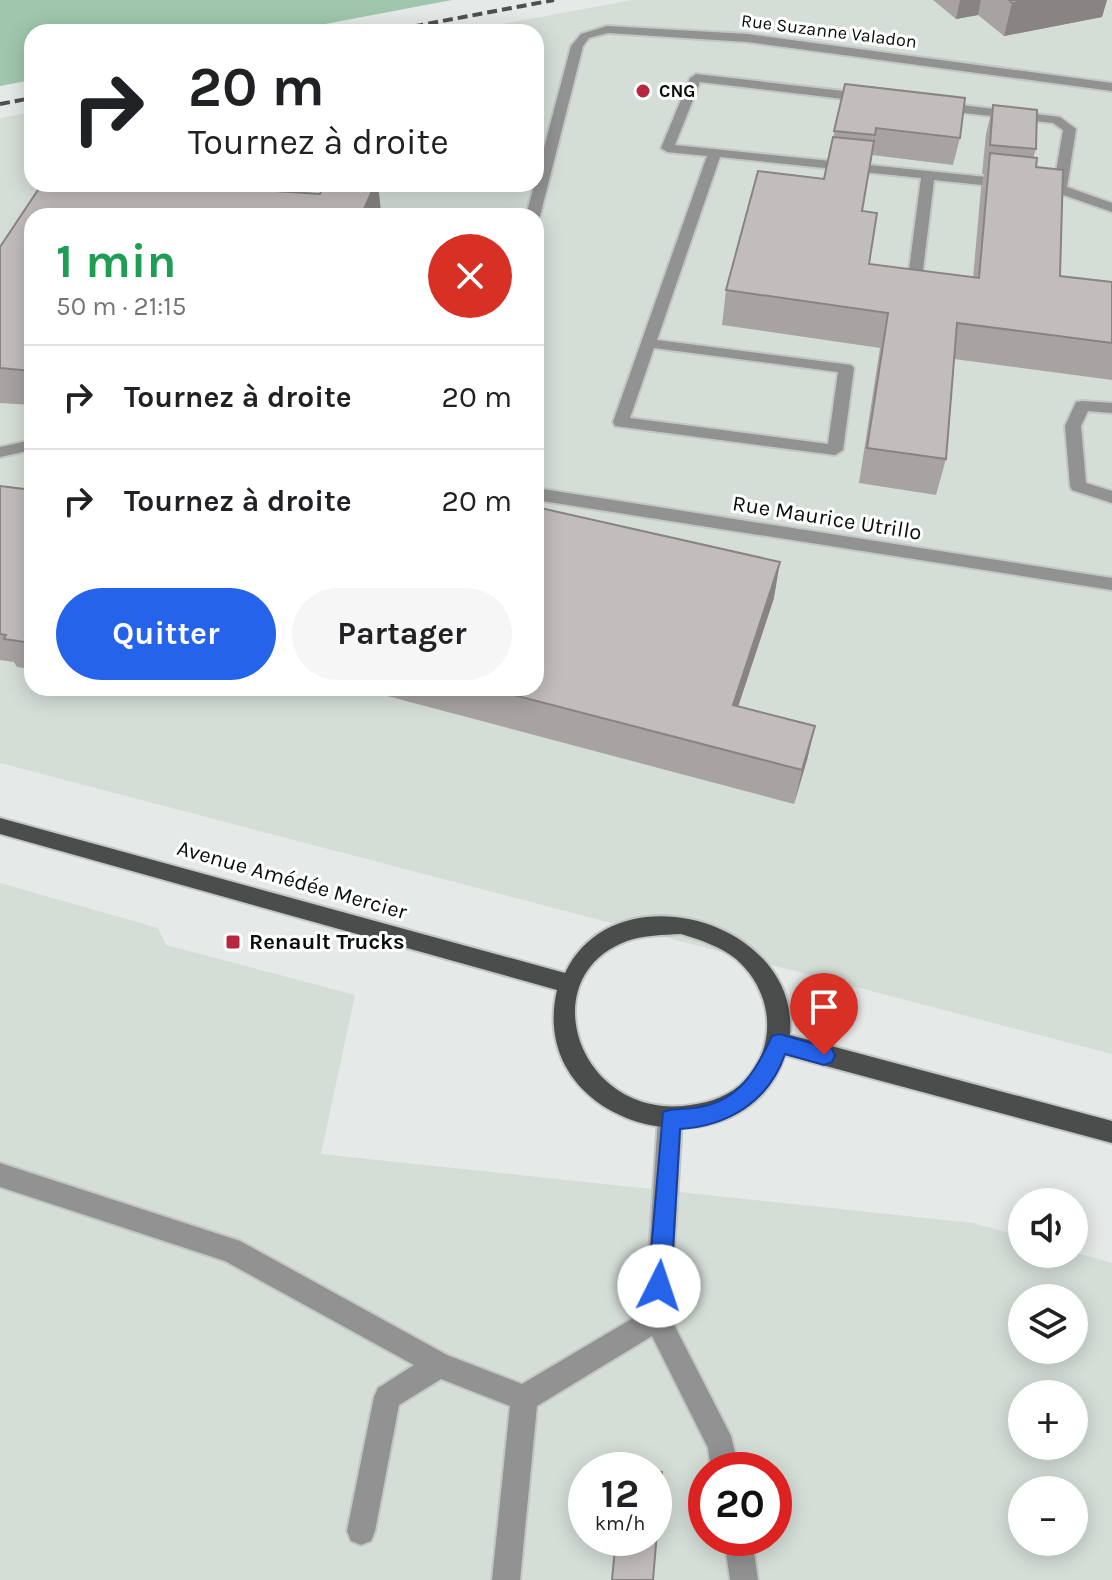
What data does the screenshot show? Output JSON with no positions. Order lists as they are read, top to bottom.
{
  "streets": {
    "main road": ["Avenue Amédée Mercier"],
    "street": ["Rue Suzanne Valadon", "Rue Maurice Utrillo"]
  },
  "places": {
    "other": ["CNG"],
    "transit": ["Renault Trucks"]
  },
  "page": {
    "turn": ["20 m", "Tournez à droite"],
    "heading": ["1 min", "50 m · 21:15"],
    "list": [
      {
        "name": "Tournez à droite",
        "value": "20 m"
      },
      {
        "name": "Tournez à droite",
        "value": "20 m"
      }
    ],
    "buttons": ["Quitter", "Partager"],
    "map_buttons": ["+", "−"],
    "speed": "12 km/h",
    "limit": "20"
  }
}
